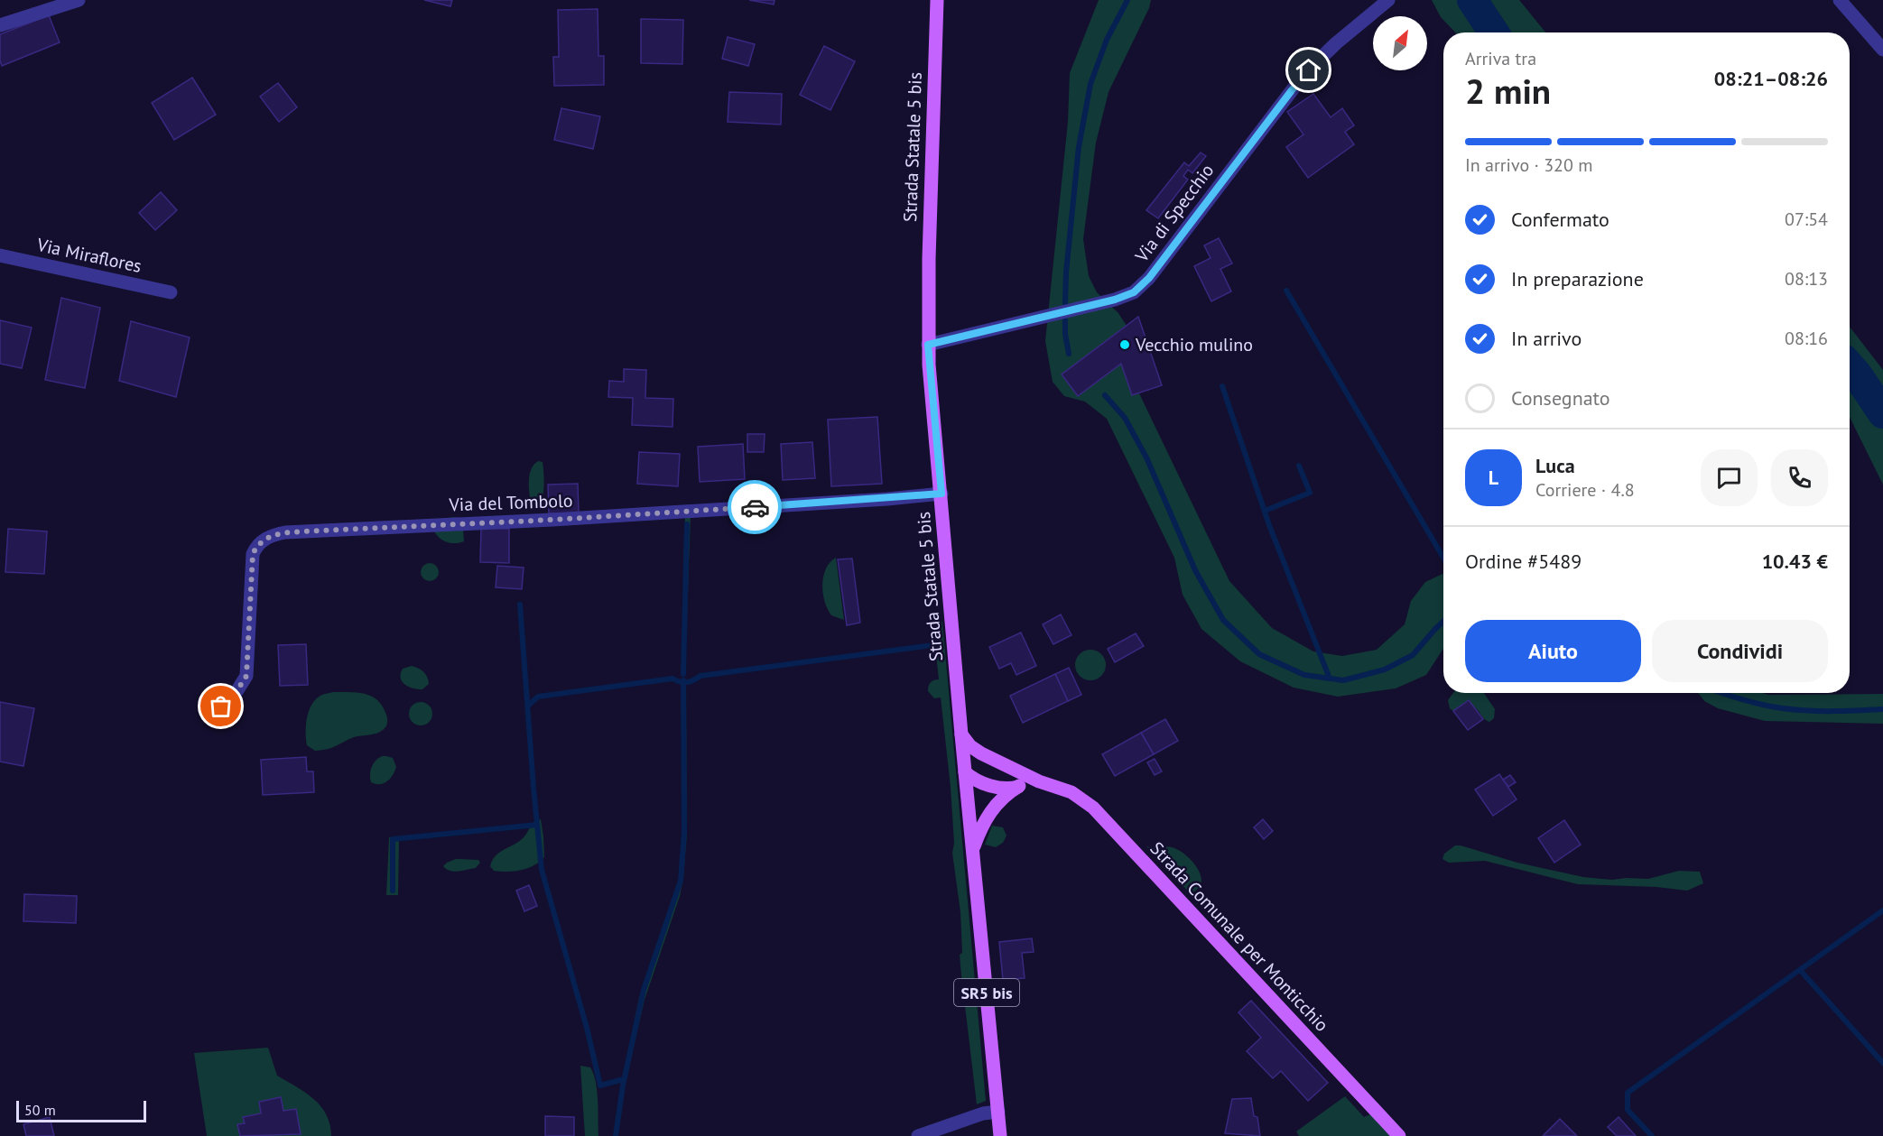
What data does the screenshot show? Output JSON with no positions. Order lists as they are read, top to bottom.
{
  "streets": {
    "main road": ["Strada Statale 5 bis", "Strada Comunale per Monticchio", "SR5 bis"],
    "street": ["Via di Specchio", "Via Miraflores", "Via del Tombolo"]
  },
  "crossings": [
    ["Strada Statale 5 bis", "Via di Specchio"],
    ["Strada Statale 5 bis", "Via del Tombolo"],
    ["Strada Statale 5 bis", "Strada Comunale per Monticchio"]
  ],
  "places": ["Vecchio mulino"],
  "scale_bar": "50 m",
  "north": "top right",
  "page": {
    "heading": ["2 min", "Arriva tra", "08:21–08:26"],
    "panel": [
      "Luca",
      "Corriere · 4.8",
      "Ordine #5489",
      "10.43 €"
    ],
    "bar": "In arrivo · 320 m",
    "list": [
      ["Confermato", "07:54"],
      ["In preparazione", "08:13"],
      ["In arrivo", "08:16"],
      "Consegnato"
    ],
    "round": "L",
    "buttons": ["Aiuto", "Condividi"],
    "scale": "50 m"
  }
}
